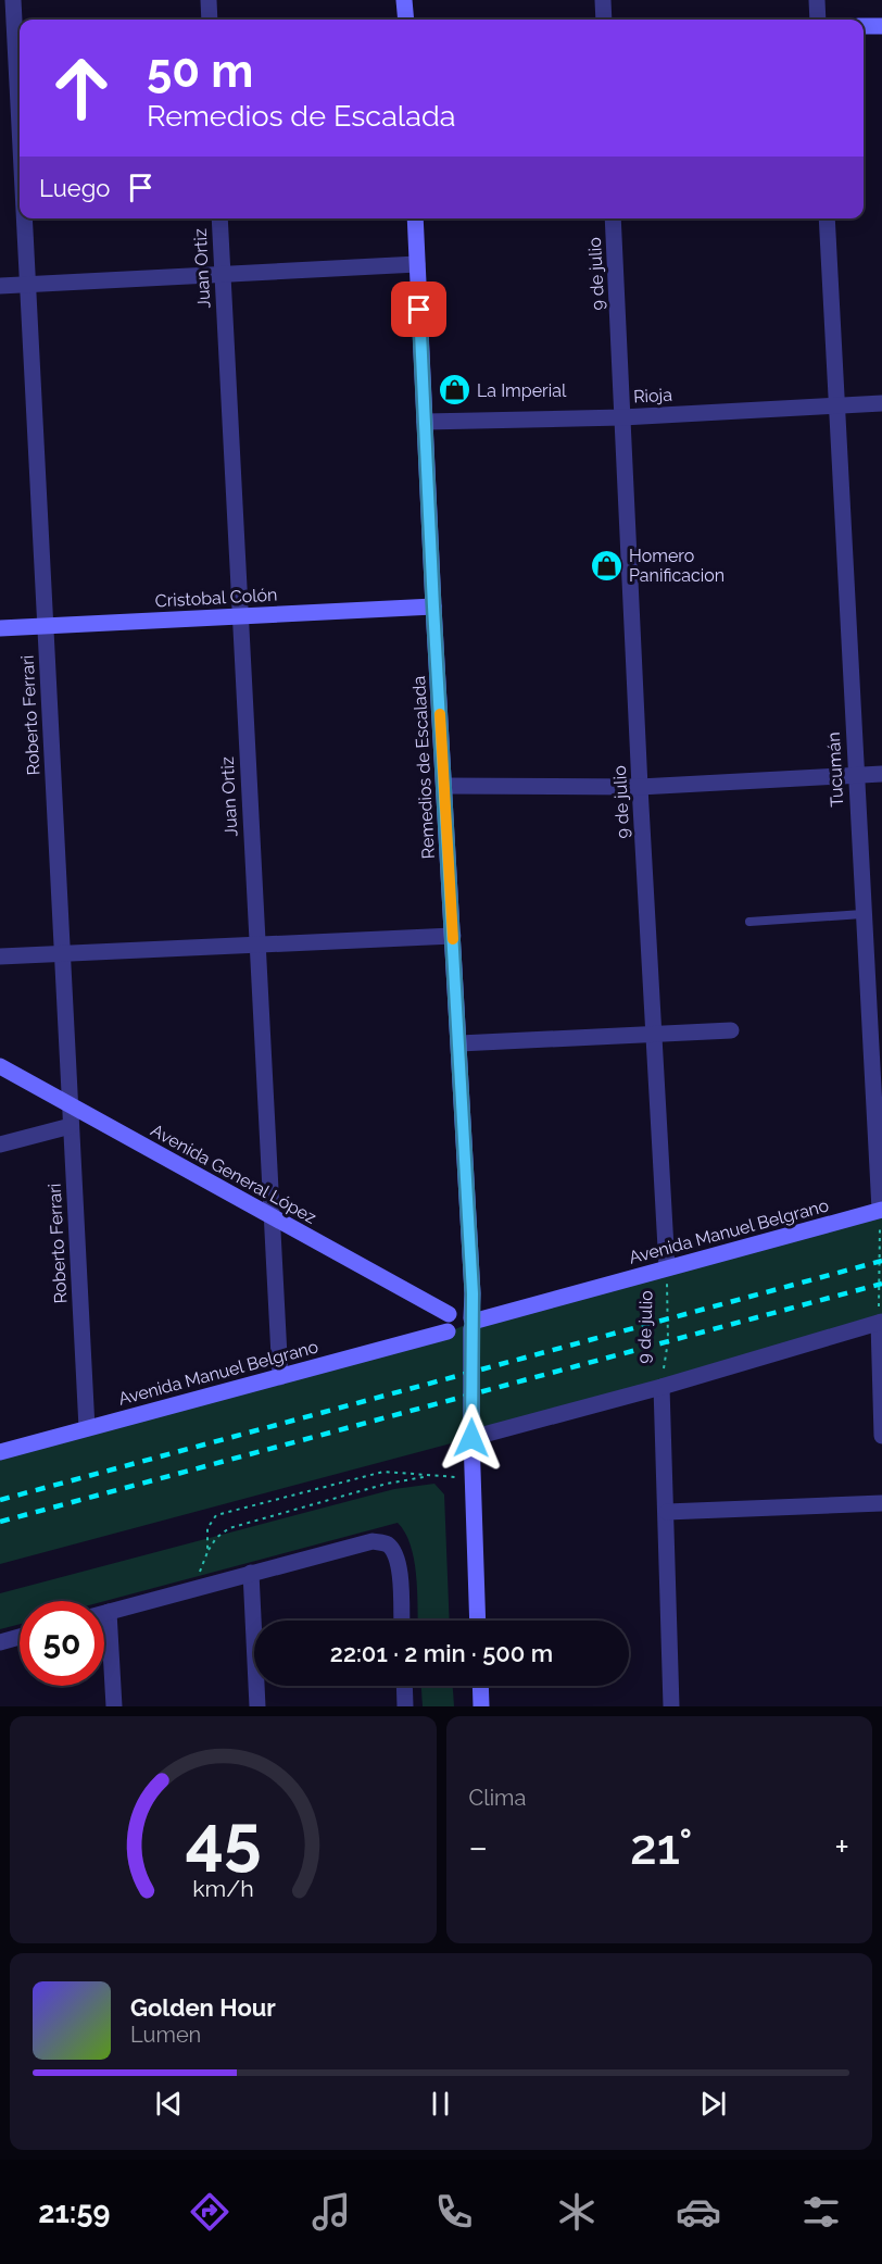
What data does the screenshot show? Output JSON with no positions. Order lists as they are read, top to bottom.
{
  "streets": {
    "main road": [
      "Cristobal Colón",
      "Remedios de Escalada",
      "Avenida General López",
      "Avenida Manuel Belgrano"
    ],
    "street": [
      "Juan Ortiz",
      "9 de julio",
      "Rioja",
      "Roberto Ferrari",
      "Tucumán"
    ]
  },
  "crossings": [
    ["Juan Ortiz", "Cristobal Colón"],
    ["Juan Ortiz", "Avenida General López"],
    ["Juan Ortiz", "Avenida Manuel Belgrano"],
    ["9 de julio", "Rioja"],
    ["9 de julio", "Avenida Manuel Belgrano"],
    ["Rioja", "Remedios de Escalada"],
    ["Rioja", "Tucumán"],
    ["Cristobal Colón", "Roberto Ferrari"],
    ["Cristobal Colón", "Remedios de Escalada"],
    ["Roberto Ferrari", "Avenida General López"],
    ["Roberto Ferrari", "Avenida Manuel Belgrano"],
    ["Remedios de Escalada", "Avenida General López"],
    ["Remedios de Escalada", "Avenida Manuel Belgrano"],
    ["Tucumán", "Avenida Manuel Belgrano"],
    ["Avenida General López", "Avenida Manuel Belgrano"]
  ],
  "places": {
    "shop": ["La Imperial", "Homero Panificacion"]
  },
  "page": {
    "turn": ["50 m", "Remedios de Escalada"],
    "then": "Luego",
    "limit": "50",
    "trip": "22:01 · 2 min · 500 m",
    "tile": "Clima",
    "heat": ["−", "21°", "+"],
    "song": ["Golden Hour", "Lumen"],
    "tabs": "21:59",
    "gauge": ["45", "km/h"]
  }
}
